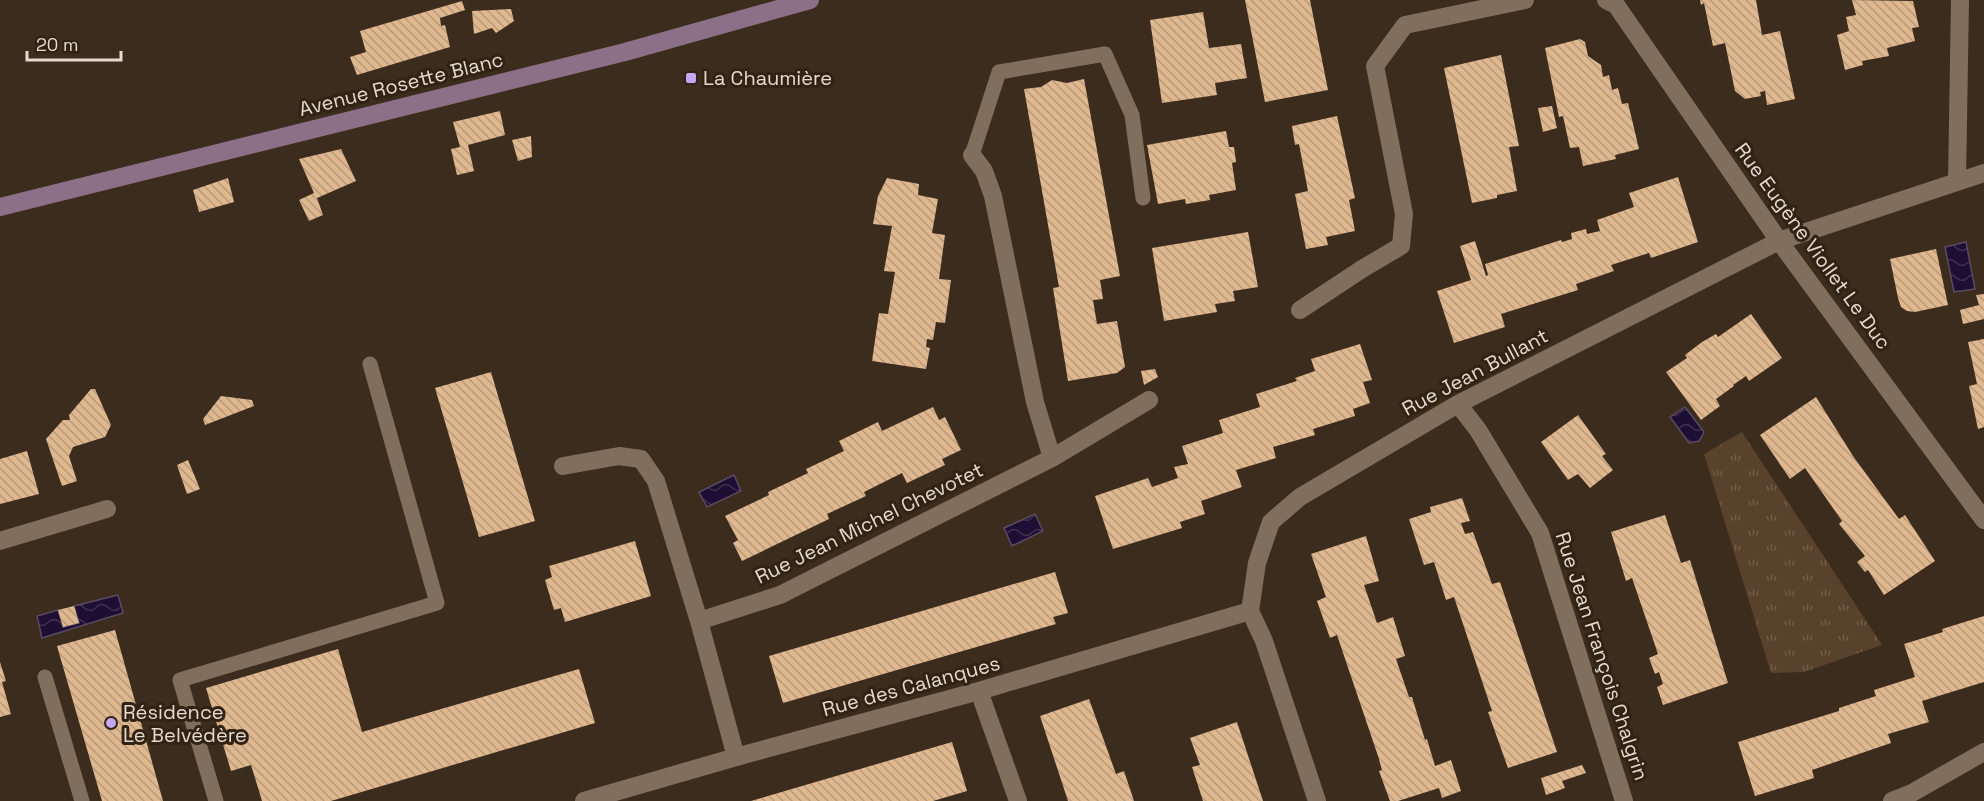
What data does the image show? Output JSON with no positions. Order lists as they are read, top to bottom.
{
  "streets": {
    "main road": ["Avenue Rosette Blanc"],
    "street": [
      "Rue Eugène Viollet Le Duc",
      "Rue Jean Bullant",
      "Rue Jean Michel Chevotet",
      "Rue Jean François Chalgrin",
      "Rue des Calanques"
    ]
  },
  "crossings": [
    ["Rue Eugène Viollet Le Duc", "Rue Jean Bullant"],
    ["Rue Jean Bullant", "Rue Jean François Chalgrin"],
    ["Rue Jean Bullant", "Rue des Calanques"]
  ],
  "places": {
    "transit": ["La Chaumière"],
    "other": ["Résidence Le Belvédère"]
  },
  "scale_bar": "20 m"
}
